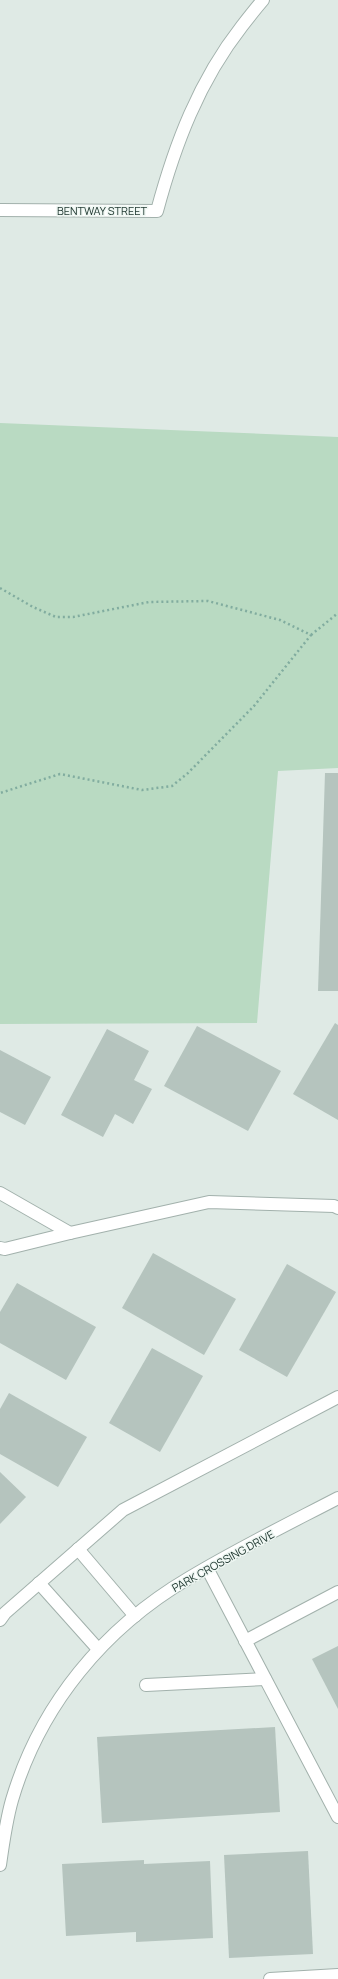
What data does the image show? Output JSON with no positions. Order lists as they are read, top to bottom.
{
  "streets": {
    "street": ["BENTWAY STREET", "PARK CROSSING DRIVE"]
  }
}
